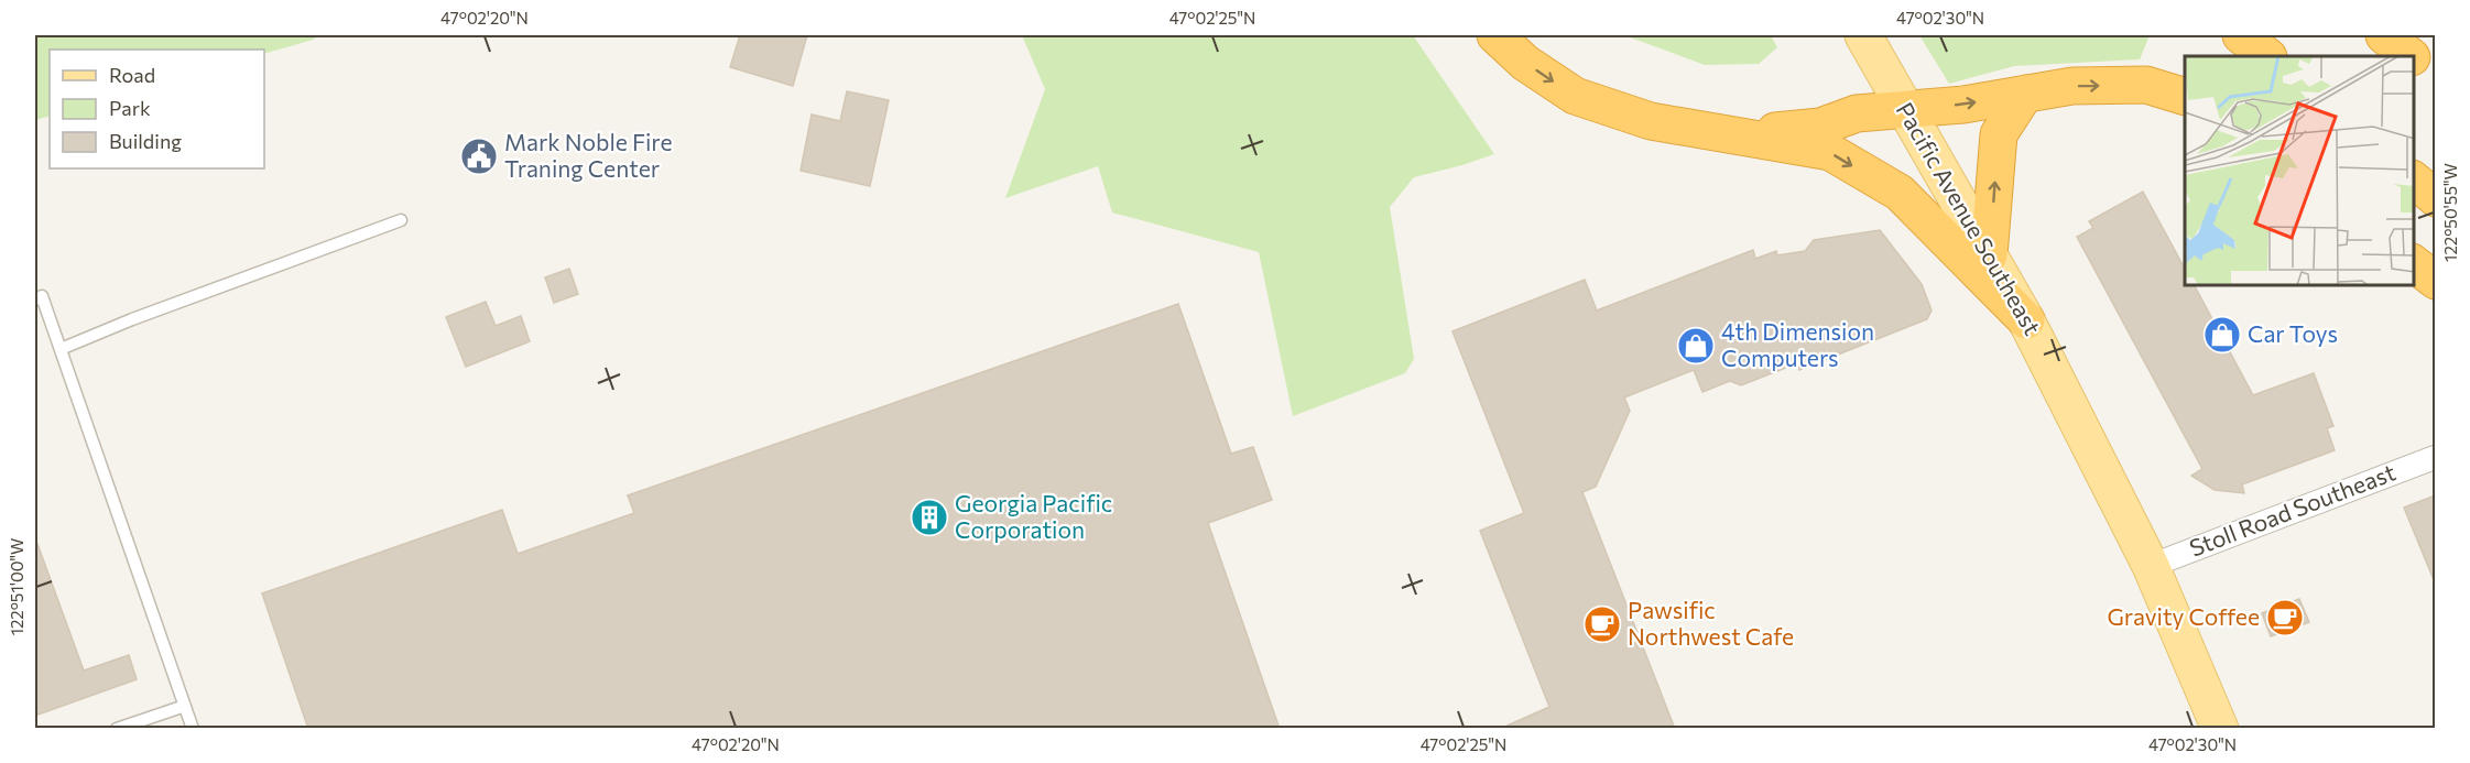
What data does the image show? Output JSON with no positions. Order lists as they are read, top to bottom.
{
  "streets": {
    "main road": ["Pacific Avenue Southeast"],
    "street": ["Stoll Road Southeast"]
  },
  "crossings": [
    ["Pacific Avenue Southeast", "Stoll Road Southeast"]
  ],
  "places": {
    "public building": ["Mark Noble Fire Traning Center"],
    "shop": ["Car Toys", "4th Dimension Computers"],
    "building": ["Georgia Pacific Corporation"],
    "cafe": ["Gravity Coffee", "Pawsific Northwest Cafe"]
  },
  "legend": ["Road", "Park", "Building"],
  "coordinates": [
    "47°02'20\"N",
    "47°02'25\"N",
    "47°02'30\"N",
    "122°50'55\"W",
    "122°51'00\"W"
  ]
}
